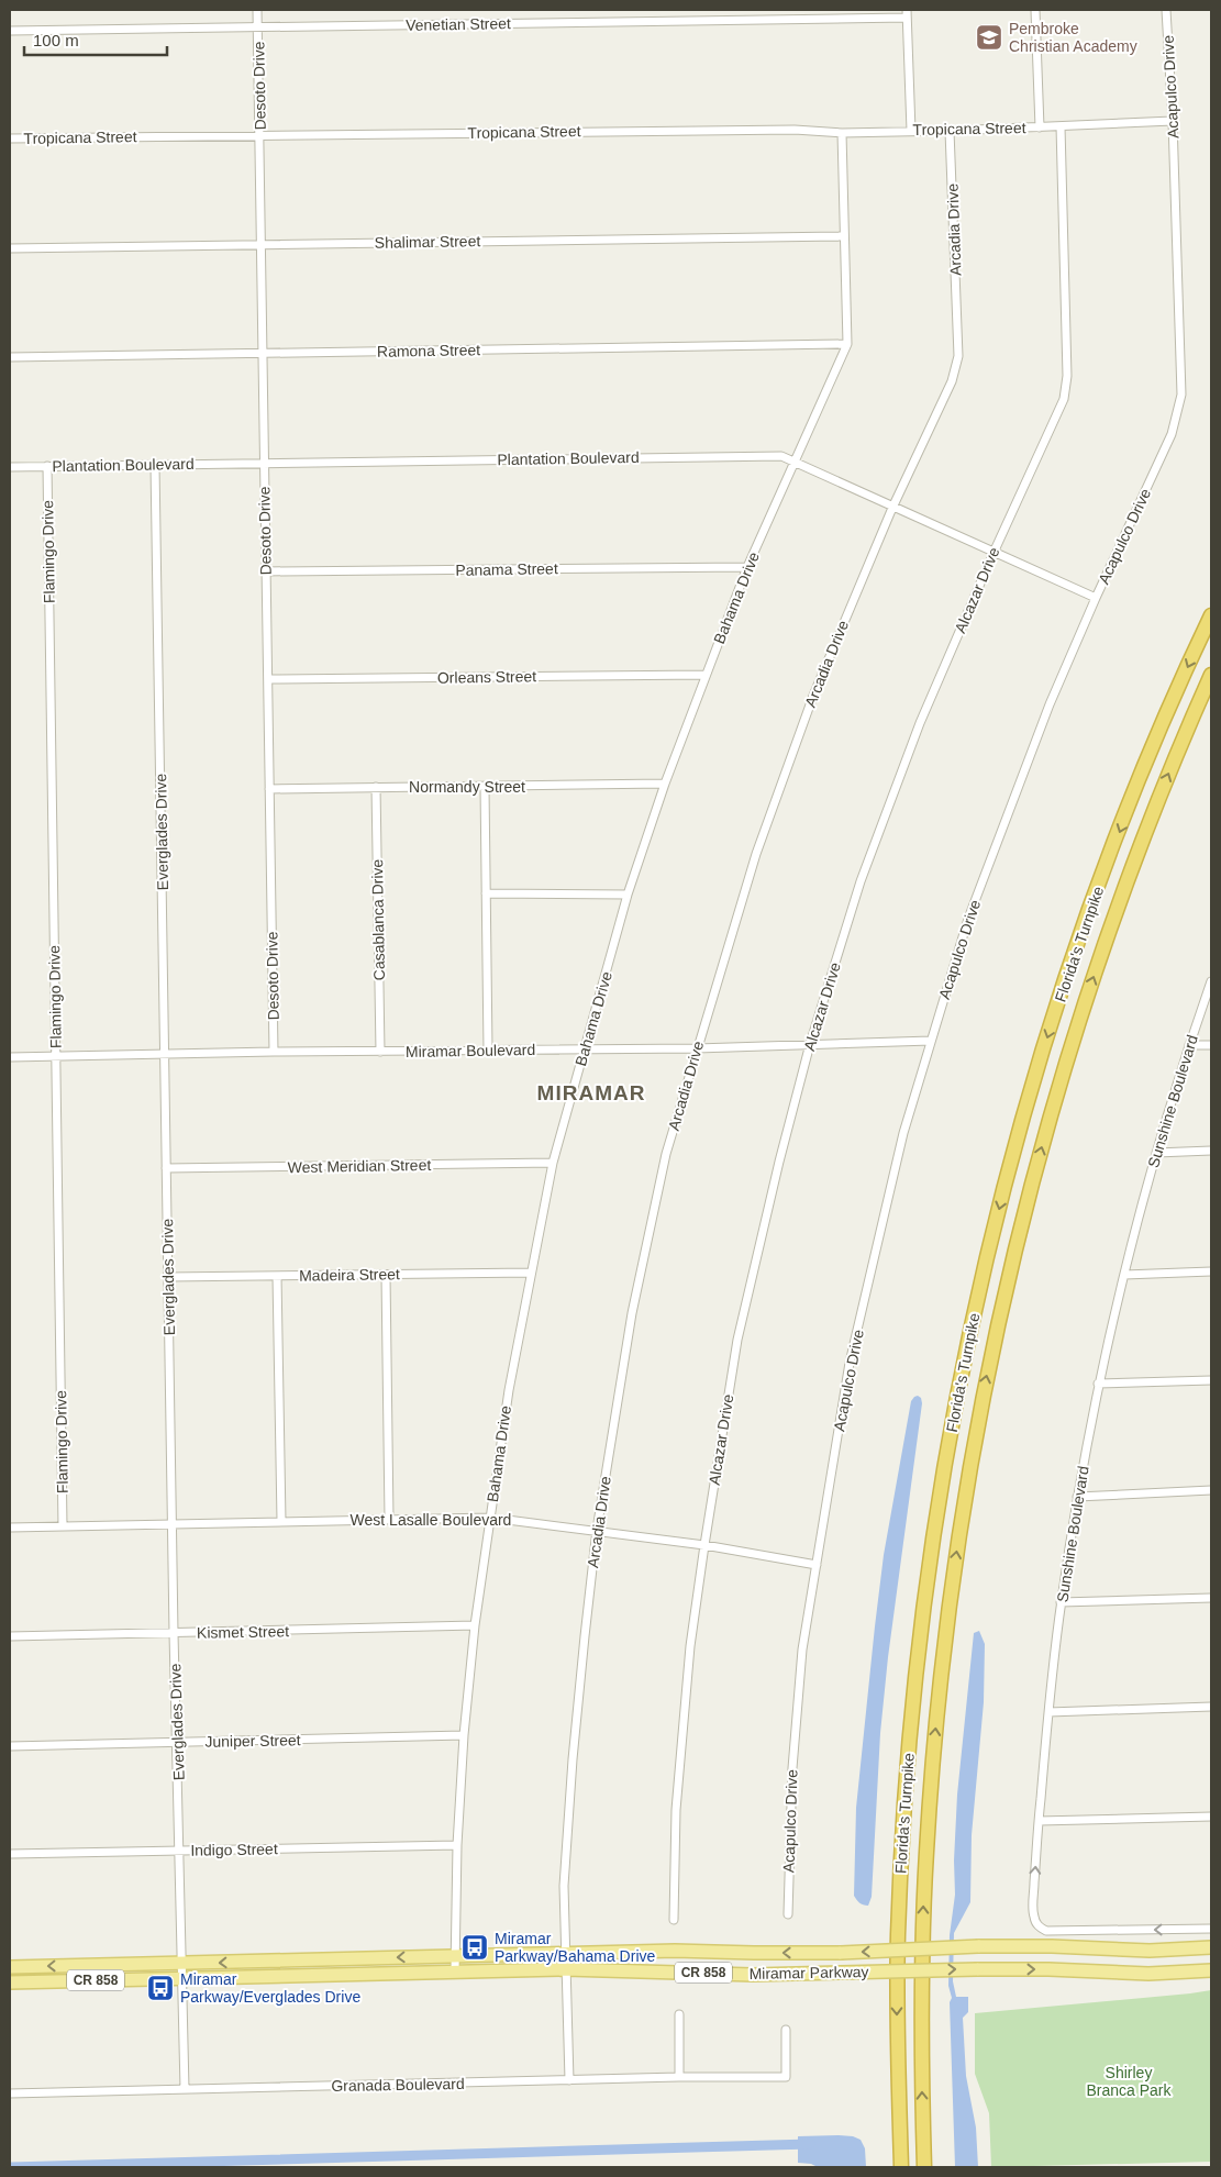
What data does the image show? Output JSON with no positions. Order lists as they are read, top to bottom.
{
  "streets": {
    "highway": ["Florida's Turnpike"],
    "main road": ["CR 858", "Miramar Parkway"],
    "street": [
      "Venetian Street",
      "Desoto Drive",
      "Acapulco Drive",
      "Tropicana Street",
      "Arcadia Drive",
      "Shalimar Street",
      "Ramona Street",
      "Plantation Boulevard",
      "Flamingo Drive",
      "Panama Street",
      "Alcazar Drive",
      "Bahama Drive",
      "Orleans Street",
      "Normandy Street",
      "Everglades Drive",
      "Casablanca Drive",
      "Miramar Boulevard",
      "Sunshine Boulevard",
      "West Meridian Street",
      "Madeira Street",
      "West Lasalle Boulevard",
      "Kismet Street",
      "Juniper Street",
      "Indigo Street",
      "Granada Boulevard"
    ]
  },
  "crossings": [
    ["Venetian Street", "Desoto Drive"],
    ["Desoto Drive", "Tropicana Street"],
    ["Desoto Drive", "Shalimar Street"],
    ["Desoto Drive", "Ramona Street"],
    ["Desoto Drive", "Plantation Boulevard"],
    ["Desoto Drive", "Panama Street"],
    ["Desoto Drive", "Orleans Street"],
    ["Desoto Drive", "Normandy Street"],
    ["Desoto Drive", "Miramar Boulevard"],
    ["Acapulco Drive", "Tropicana Street"],
    ["Acapulco Drive", "Plantation Boulevard"],
    ["Acapulco Drive", "Miramar Boulevard"],
    ["Acapulco Drive", "West Lasalle Boulevard"],
    ["Tropicana Street", "Arcadia Drive"],
    ["Tropicana Street", "Alcazar Drive"],
    ["Tropicana Street", "Bahama Drive"],
    ["Arcadia Drive", "Plantation Boulevard"],
    ["Arcadia Drive", "Miramar Boulevard"],
    ["Arcadia Drive", "West Lasalle Boulevard"],
    ["Arcadia Drive", "Miramar Parkway"],
    ["Arcadia Drive", "Granada Boulevard"],
    ["Shalimar Street", "Bahama Drive"],
    ["Ramona Street", "Bahama Drive"],
    ["Plantation Boulevard", "Flamingo Drive"],
    ["Plantation Boulevard", "Alcazar Drive"],
    ["Plantation Boulevard", "Bahama Drive"],
    ["Plantation Boulevard", "Everglades Drive"],
    ["Flamingo Drive", "Miramar Boulevard"],
    ["Flamingo Drive", "West Lasalle Boulevard"],
    ["Panama Street", "Bahama Drive"],
    ["Alcazar Drive", "Miramar Boulevard"],
    ["Alcazar Drive", "West Lasalle Boulevard"],
    ["Bahama Drive", "Orleans Street"],
    ["Bahama Drive", "Normandy Street"],
    ["Bahama Drive", "Miramar Boulevard"],
    ["Bahama Drive", "West Meridian Street"],
    ["Bahama Drive", "Madeira Street"],
    ["Bahama Drive", "West Lasalle Boulevard"],
    ["Bahama Drive", "Kismet Street"],
    ["Bahama Drive", "Juniper Street"],
    ["Bahama Drive", "Indigo Street"],
    ["Bahama Drive", "Miramar Parkway"],
    ["Normandy Street", "Casablanca Drive"],
    ["Everglades Drive", "Miramar Boulevard"],
    ["Everglades Drive", "West Meridian Street"],
    ["Everglades Drive", "Madeira Street"],
    ["Everglades Drive", "West Lasalle Boulevard"],
    ["Everglades Drive", "Kismet Street"],
    ["Everglades Drive", "Juniper Street"],
    ["Everglades Drive", "Indigo Street"],
    ["Everglades Drive", "Miramar Parkway"],
    ["Everglades Drive", "Granada Boulevard"],
    ["Casablanca Drive", "Miramar Boulevard"]
  ],
  "districts": ["MIRAMAR"],
  "parks": ["Shirley Branca Park"],
  "places": {
    "school or university": ["Pembroke Christian Academy"],
    "bus stop": ["Miramar Parkway/Bahama Drive", "Miramar Parkway/Everglades Drive"]
  },
  "scale_bar": "100 m"
}
